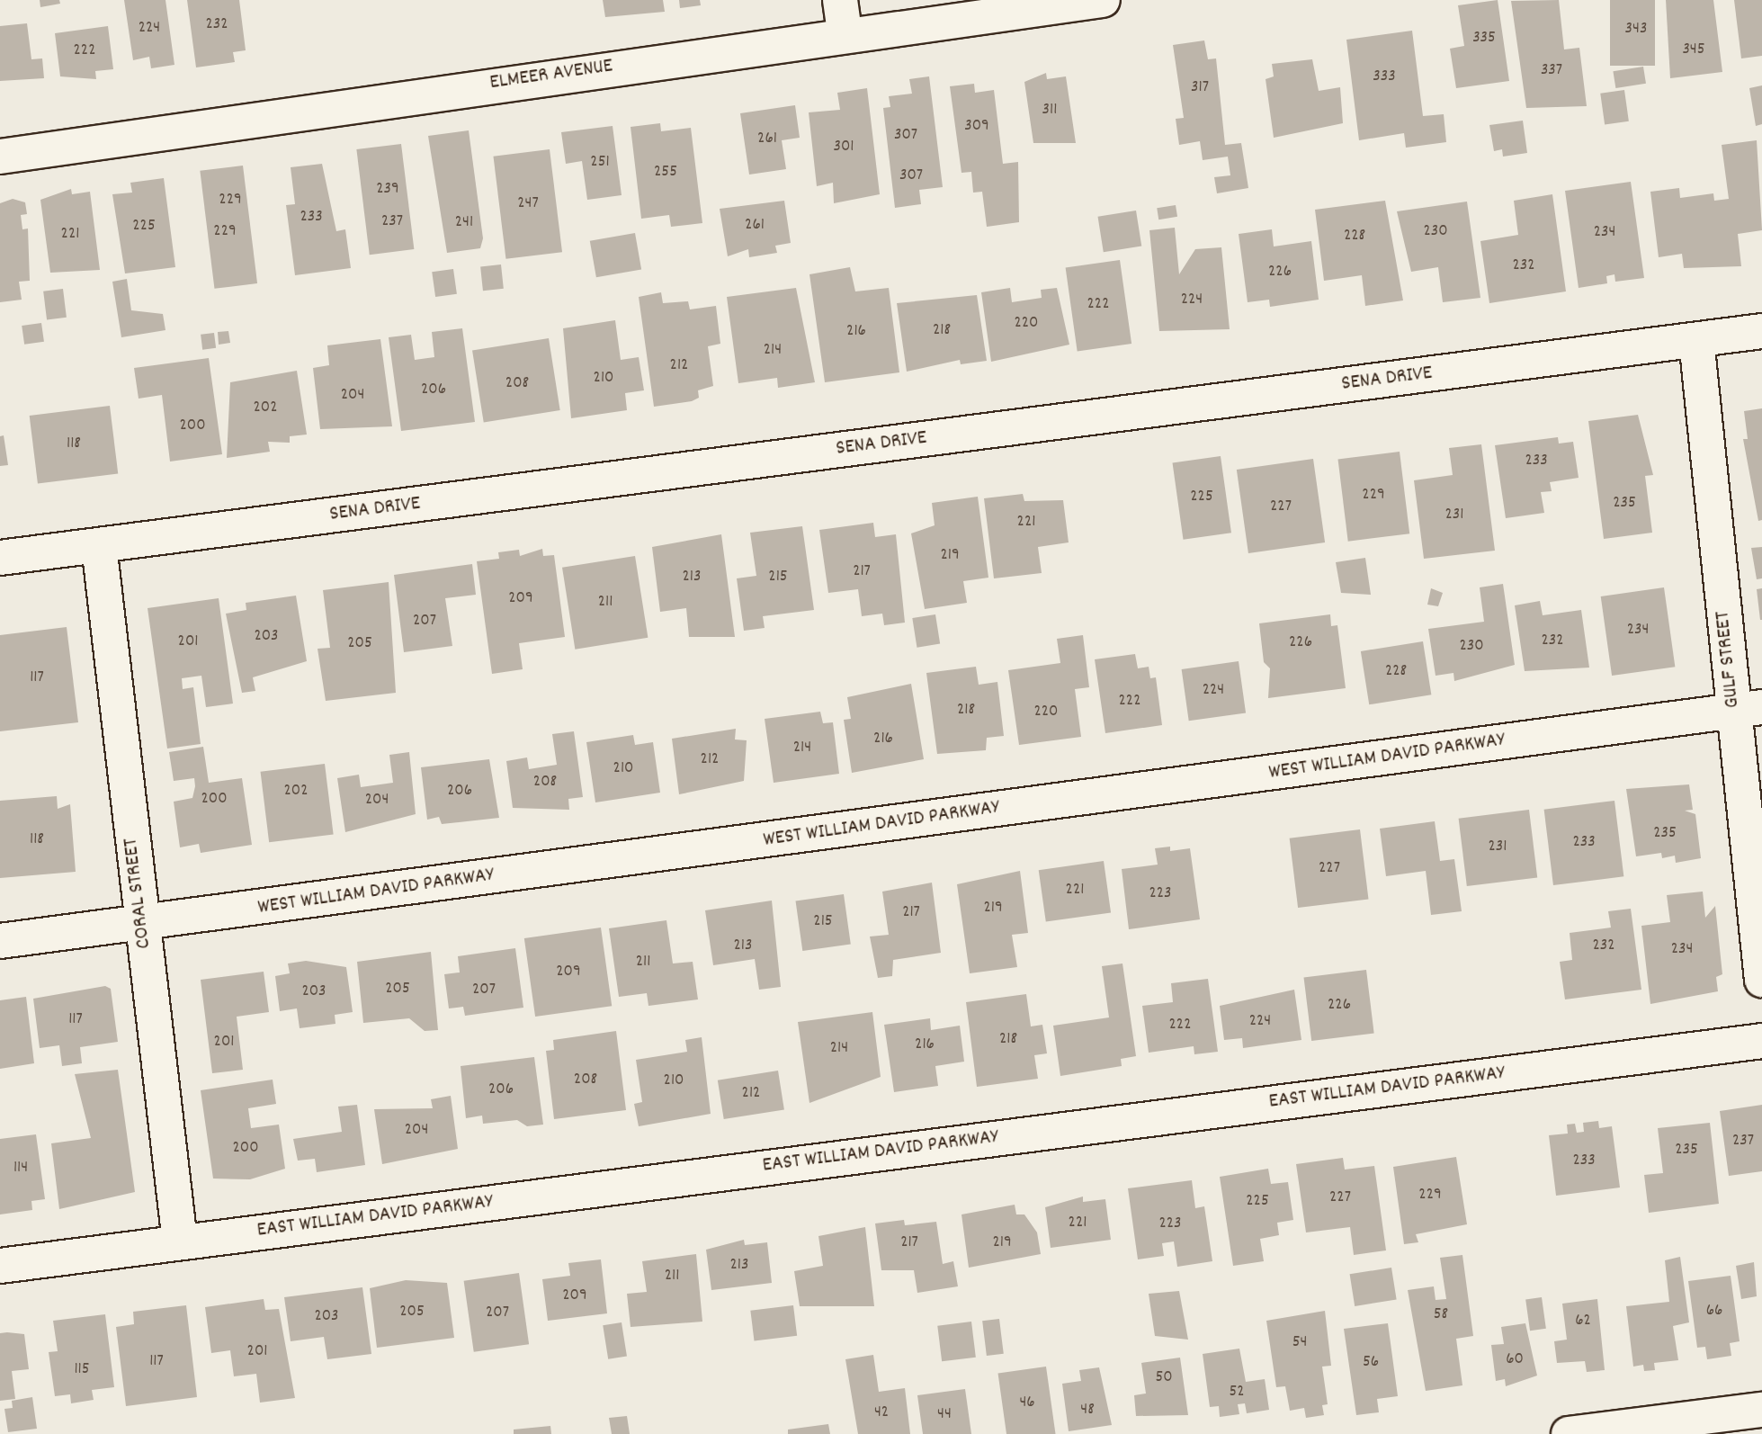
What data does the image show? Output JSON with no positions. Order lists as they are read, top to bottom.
{
  "streets": {
    "street": [
      "ELMEER AVENUE",
      "SENA DRIVE",
      "GULF STREET",
      "WEST WILLIAM DAVID PARKWAY",
      "CORAL STREET",
      "EAST WILLIAM DAVID PARKWAY"
    ]
  },
  "crossings": [
    ["SENA DRIVE", "GULF STREET"],
    ["SENA DRIVE", "CORAL STREET"],
    ["GULF STREET", "WEST WILLIAM DAVID PARKWAY"],
    ["WEST WILLIAM DAVID PARKWAY", "CORAL STREET"],
    ["CORAL STREET", "EAST WILLIAM DAVID PARKWAY"]
  ],
  "house_numbers": [
    "232",
    "224",
    "343",
    "335",
    "345",
    "222",
    "337",
    "333",
    "317",
    "311",
    "309",
    "307",
    "261",
    "301",
    "251",
    "255",
    "307",
    "239",
    "229",
    "247",
    "233",
    "237",
    "241",
    "261",
    "225",
    "229",
    "230",
    "234",
    "221",
    "228",
    "232",
    "226",
    "224",
    "222",
    "220",
    "218",
    "216",
    "214",
    "212",
    "210",
    "208",
    "206",
    "204",
    "202",
    "200",
    "118",
    "233",
    "229",
    "225",
    "235",
    "227",
    "231",
    "221",
    "219",
    "217",
    "213",
    "215",
    "209",
    "211",
    "207",
    "234",
    "203",
    "232",
    "201",
    "226",
    "205",
    "230",
    "228",
    "117",
    "224",
    "222",
    "218",
    "220",
    "216",
    "214",
    "212",
    "210",
    "208",
    "202",
    "206",
    "200",
    "204",
    "235",
    "118",
    "233",
    "231",
    "227",
    "221",
    "223",
    "219",
    "217",
    "215",
    "213",
    "232",
    "234",
    "211",
    "209",
    "205",
    "207",
    "203",
    "226",
    "117",
    "224",
    "222",
    "218",
    "201",
    "216",
    "214",
    "208",
    "210",
    "206",
    "212",
    "204",
    "237",
    "200",
    "235",
    "233",
    "114",
    "229",
    "227",
    "225",
    "221",
    "223",
    "217",
    "219",
    "213",
    "211",
    "209",
    "66",
    "205",
    "207",
    "58",
    "203",
    "62",
    "54",
    "201",
    "60",
    "117",
    "56",
    "115",
    "50",
    "52",
    "46",
    "48",
    "42",
    "44"
  ]
}
